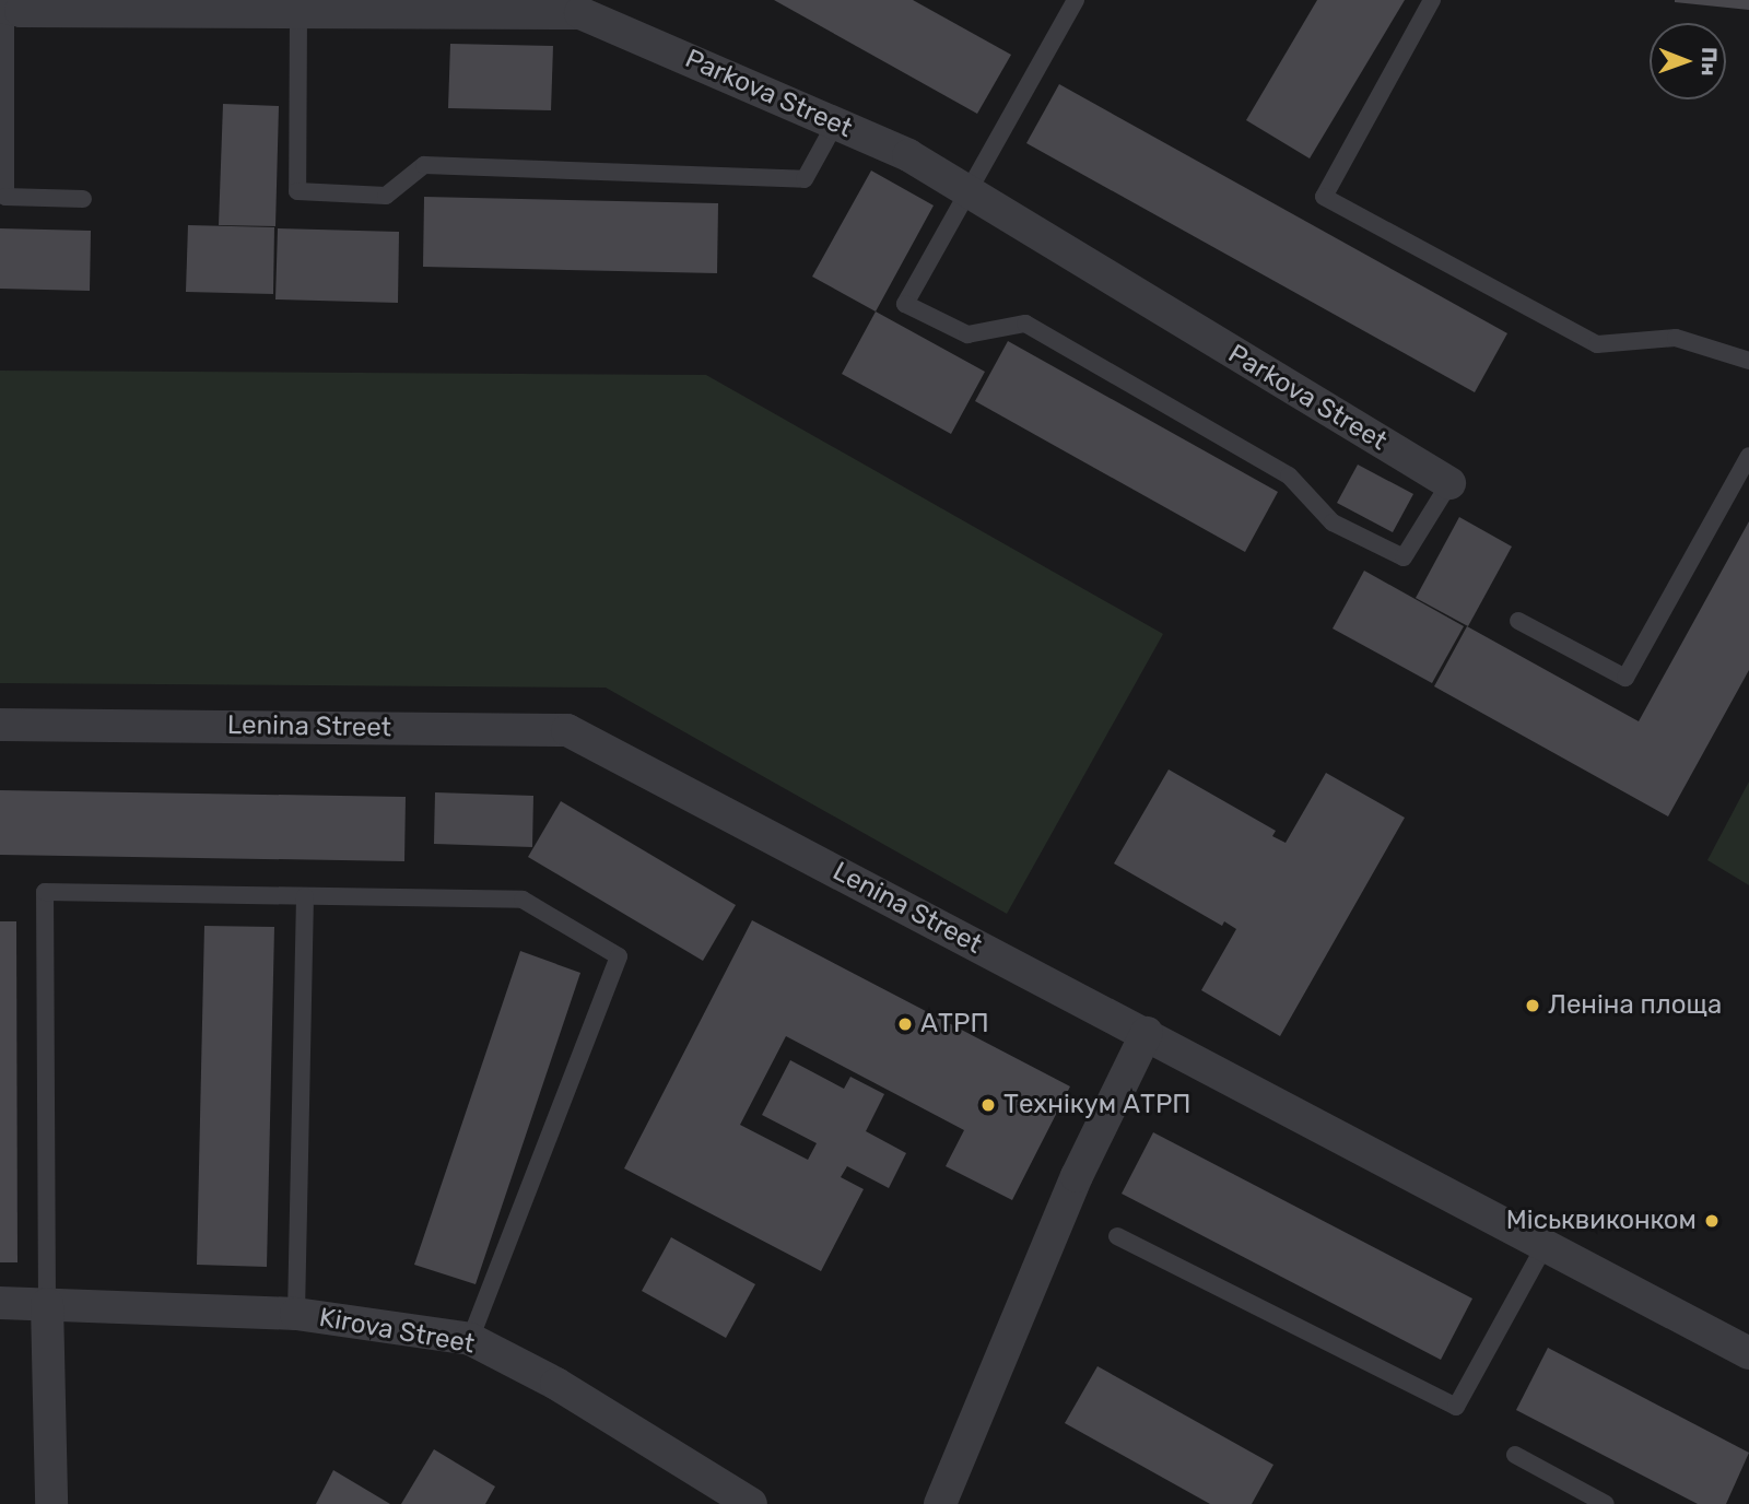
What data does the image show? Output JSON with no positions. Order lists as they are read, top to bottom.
{
  "streets": {
    "street": ["Parkova Street", "Lenina Street", "Kirova Street"]
  },
  "places": [
    "Леніна площа",
    "АТРП",
    "Технікум АТРП",
    "Міськвиконком"
  ],
  "north": "right"
}
